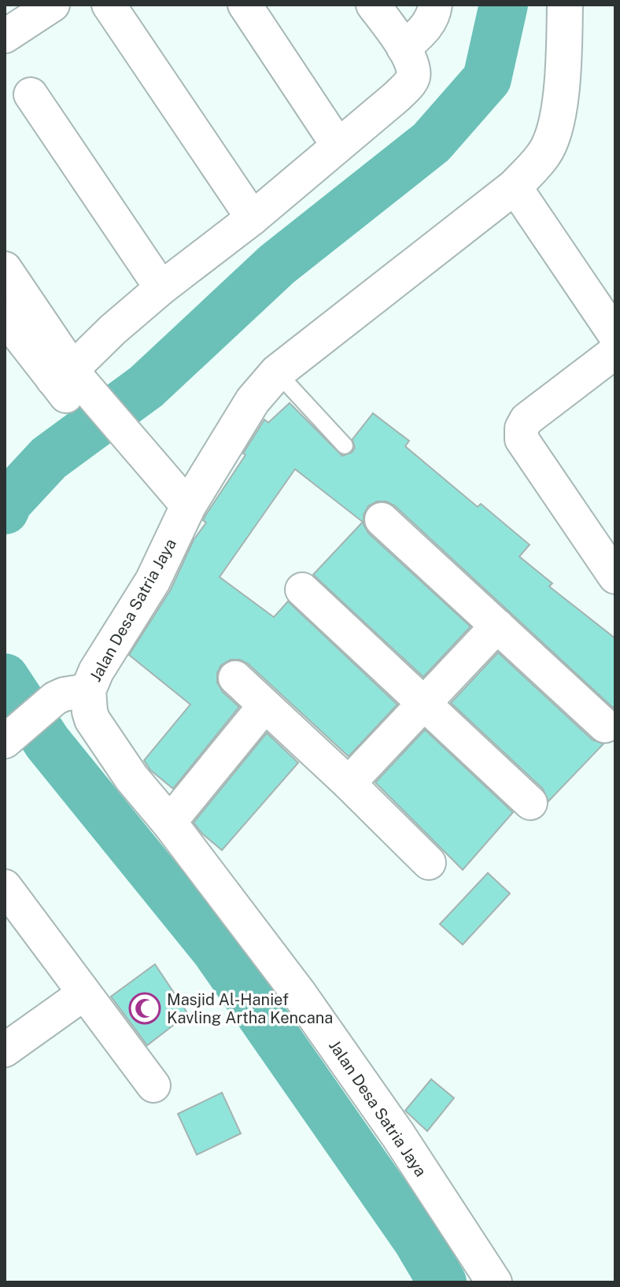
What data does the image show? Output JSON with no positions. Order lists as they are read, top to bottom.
{
  "streets": {
    "street": ["Jalan Desa Satria Jaya"]
  },
  "places": {
    "mosque": ["Masjid Al-Hanief Kavling Artha Kencana"]
  }
}
